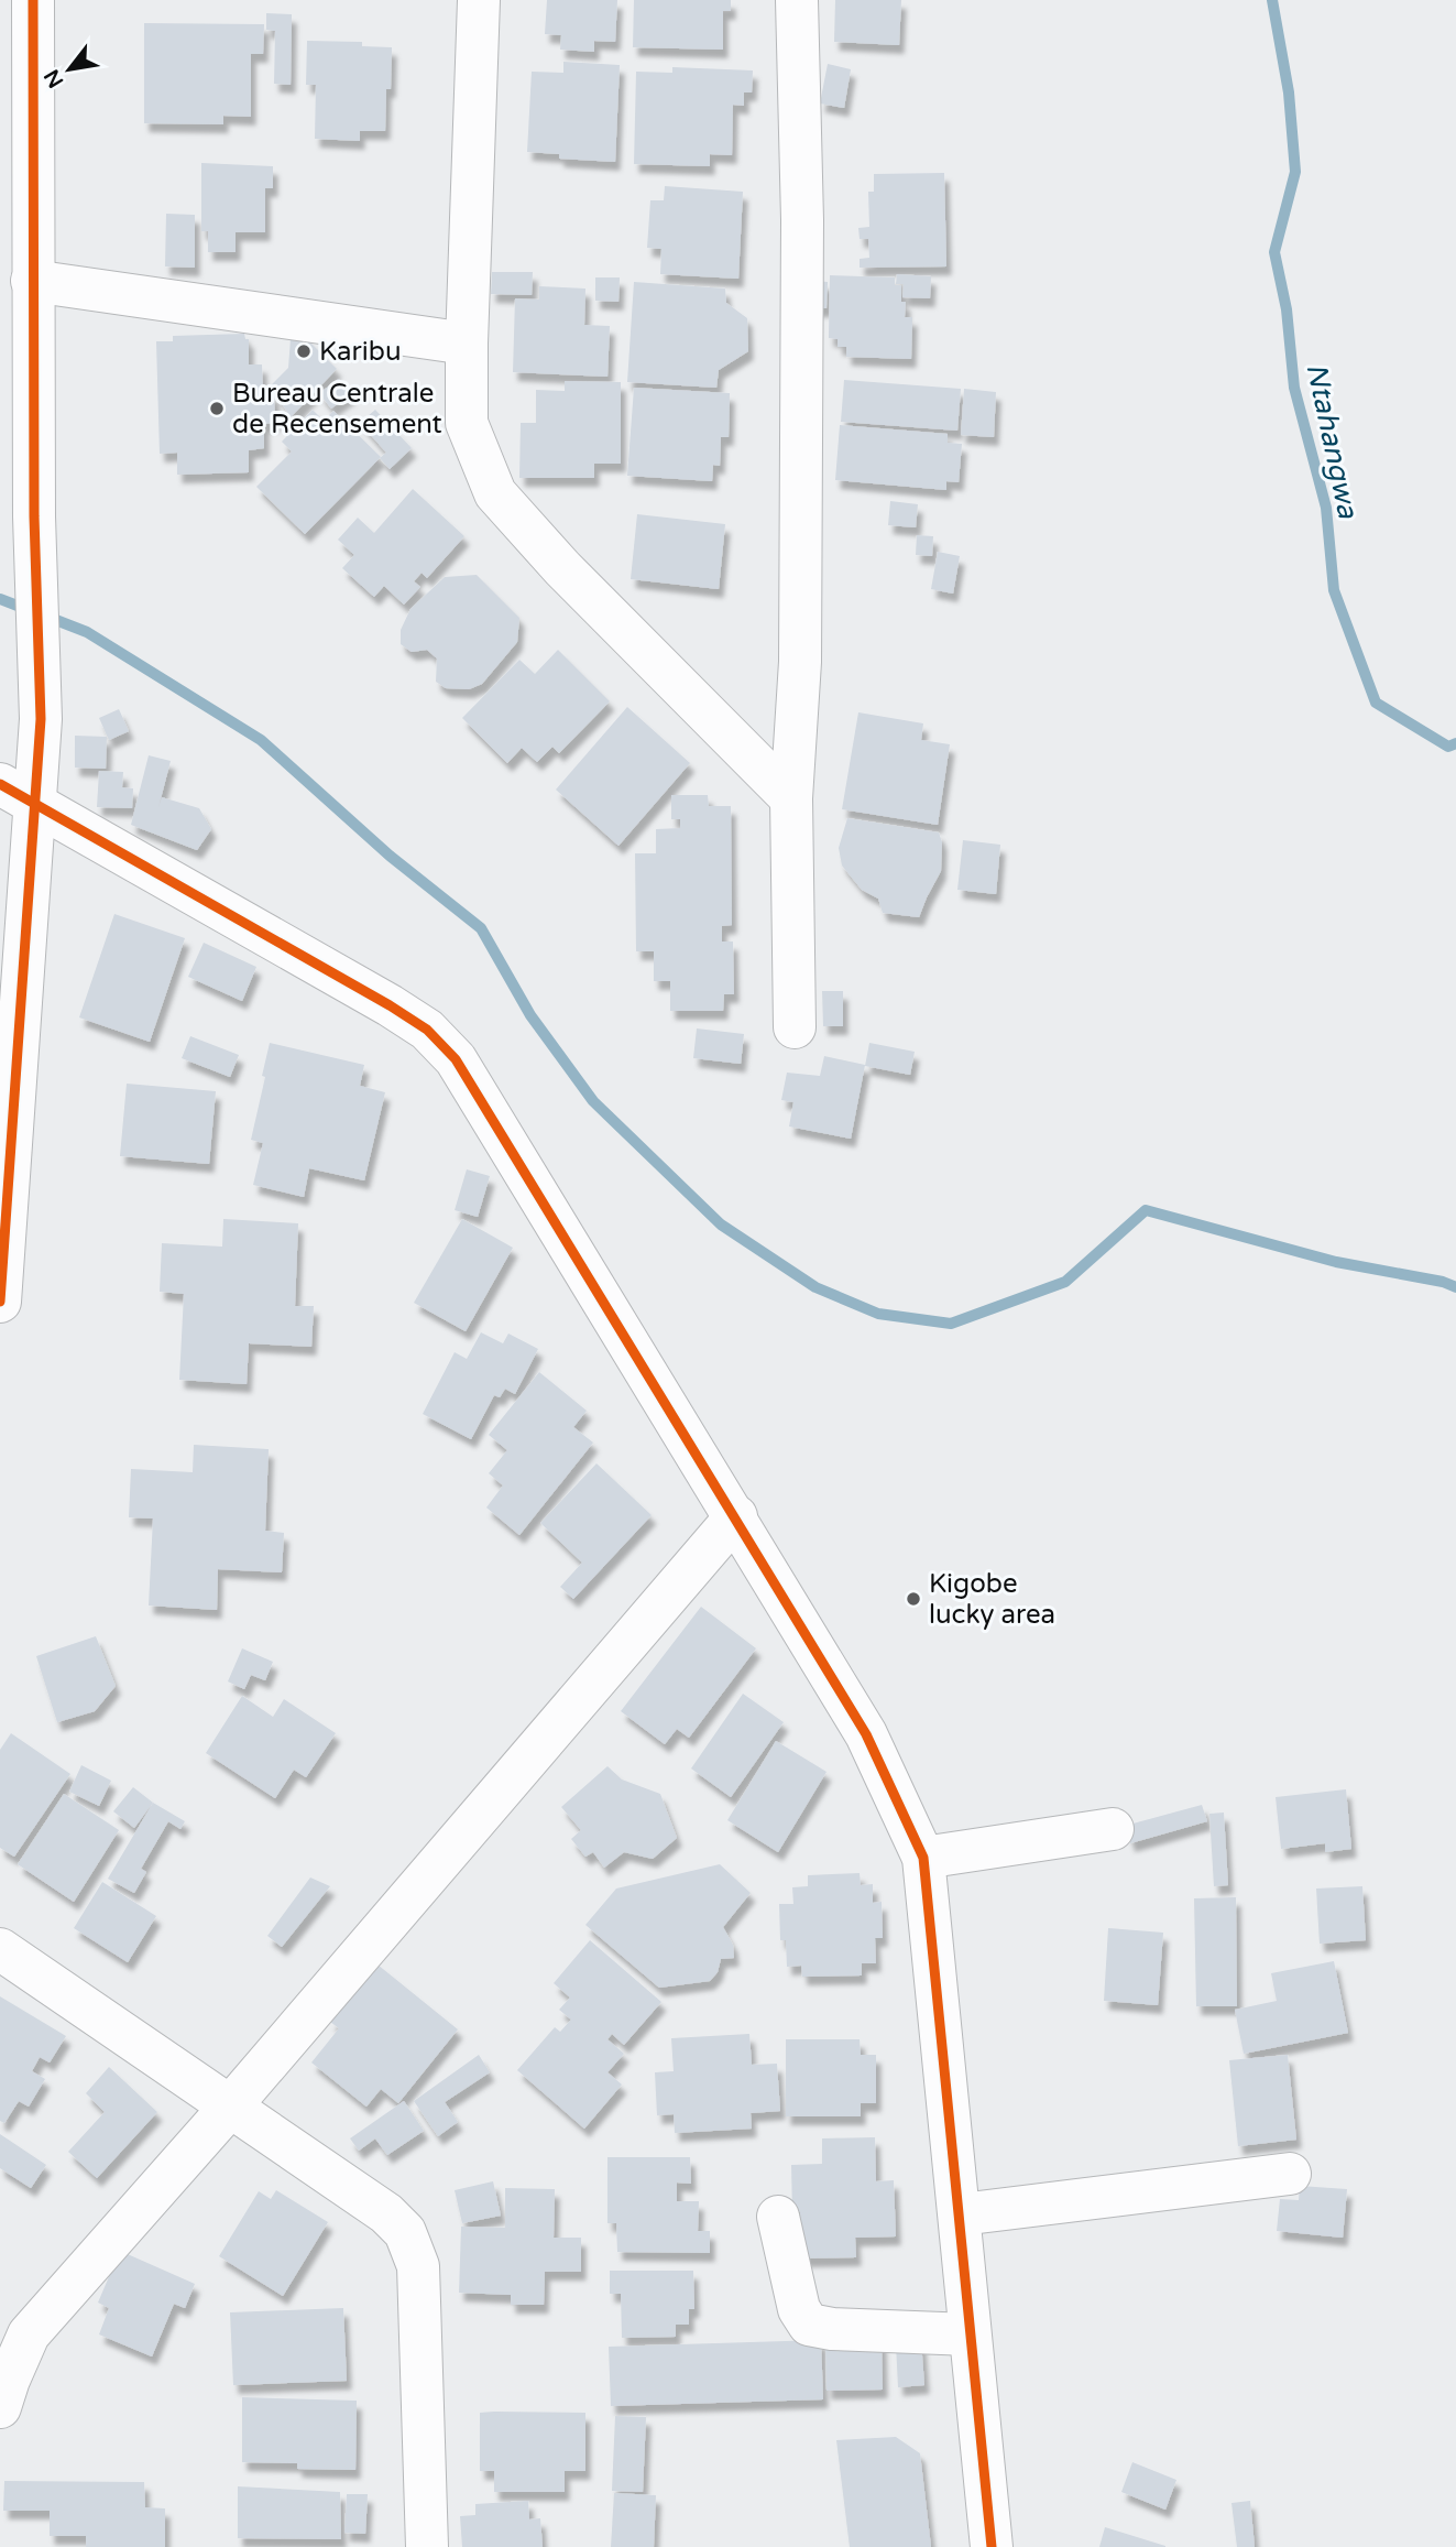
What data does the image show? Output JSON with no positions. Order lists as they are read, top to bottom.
{
  "water": ["Ntahangwa"],
  "places": ["Karibu", "Bureau Centrale de Recensement", "Kigobe lucky area"],
  "north": "bottom left"
}
